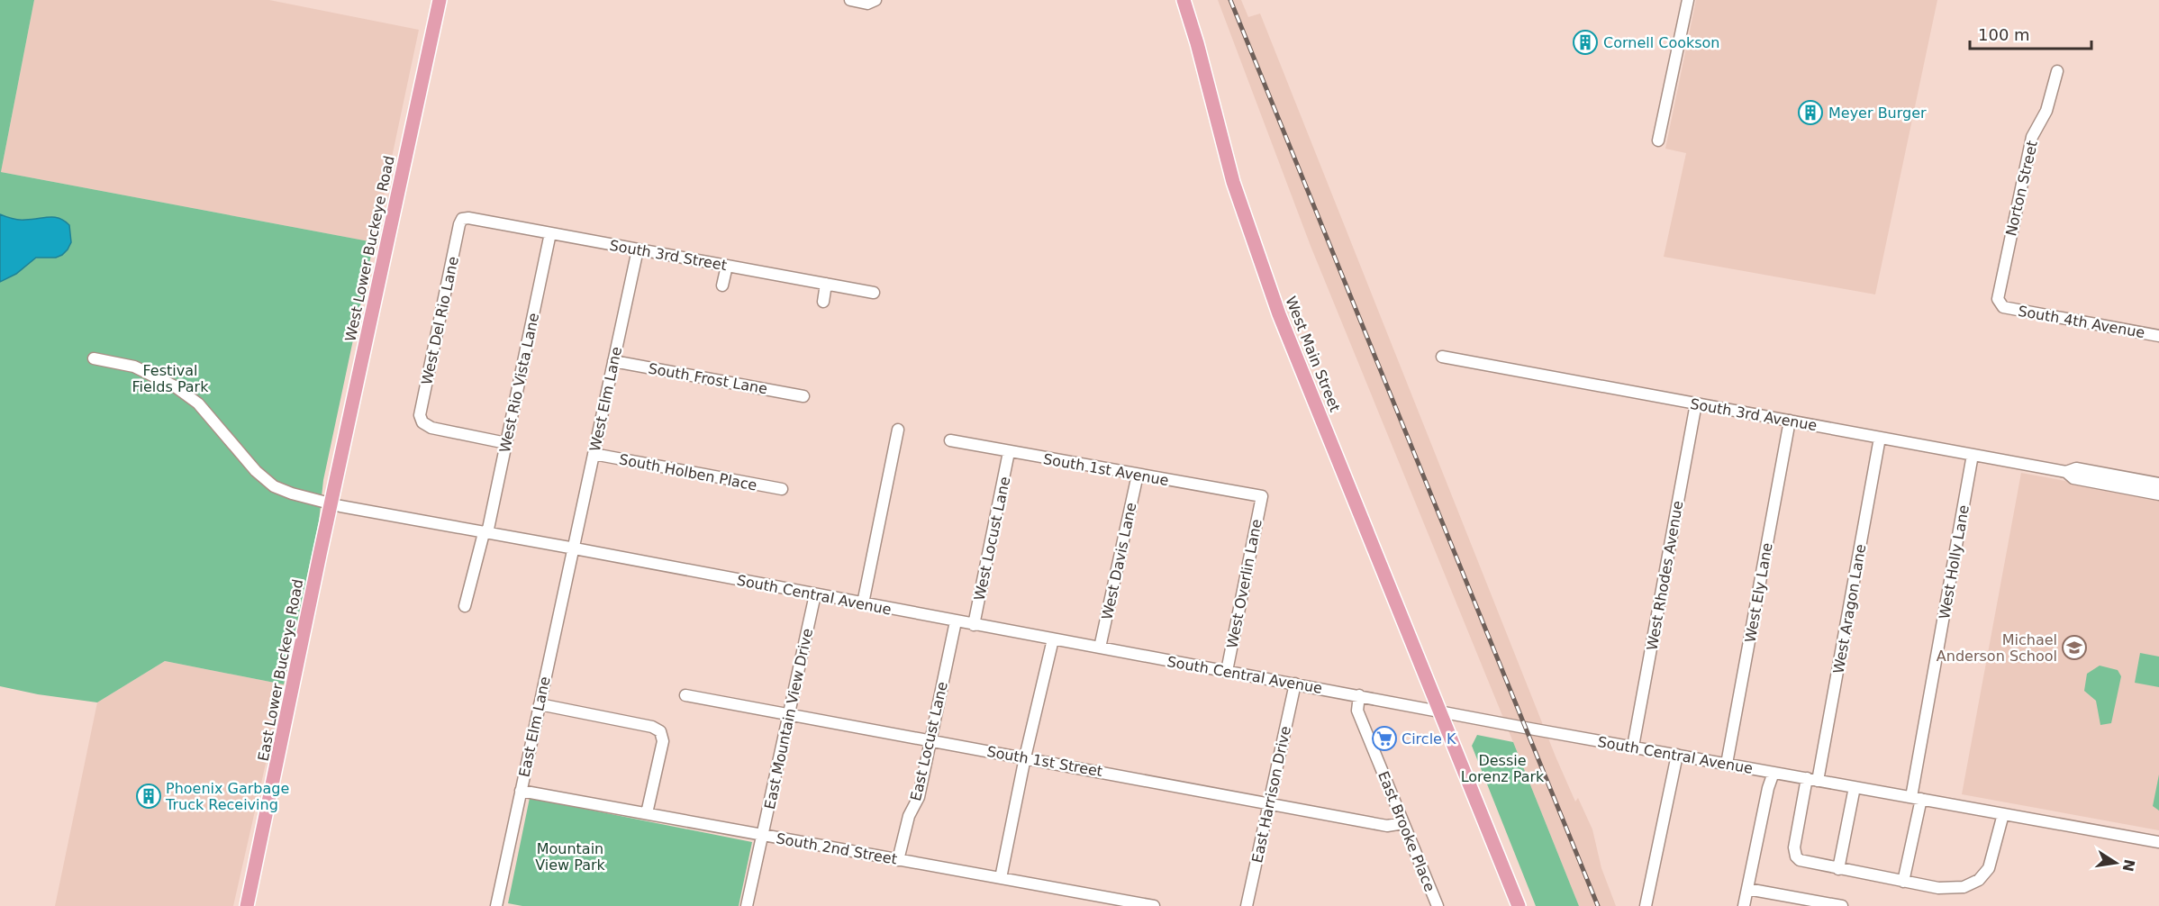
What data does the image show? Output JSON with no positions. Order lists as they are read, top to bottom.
{
  "streets": {
    "main road": ["West Lower Buckeye Road", "West Main Street", "East Lower Buckeye Road"],
    "street": [
      "Norton Street",
      "South 3rd Street",
      "West Del Rio Lane",
      "South 4th Avenue",
      "South Frost Lane",
      "West Rio Vista Lane",
      "West Elm Lane",
      "South 3rd Avenue",
      "South 1st Avenue",
      "South Holben Place",
      "West Locust Lane",
      "West Davis Lane",
      "West Holly Lane",
      "West Rhodes Avenue",
      "West Overlin Lane",
      "West Ely Lane",
      "South Central Avenue",
      "West Aragon Lane",
      "East Mountain View Drive",
      "East Elm Lane",
      "East Locust Lane",
      "South 1st Street",
      "East Harrison Drive",
      "East Brooke Place",
      "South 2nd Street"
    ]
  },
  "crossings": [
    ["Norton Street", "South 4th Avenue"],
    ["West Lower Buckeye Road", "South Central Avenue"],
    ["West Lower Buckeye Road", "East Lower Buckeye Road"],
    ["South 3rd Street", "West Del Rio Lane"],
    ["South 3rd Street", "West Rio Vista Lane"],
    ["South 3rd Street", "West Elm Lane"],
    ["West Del Rio Lane", "West Rio Vista Lane"],
    ["West Main Street", "South Central Avenue"],
    ["South Frost Lane", "West Elm Lane"],
    ["West Rio Vista Lane", "South Central Avenue"],
    ["West Elm Lane", "South Holben Place"],
    ["West Elm Lane", "South Central Avenue"],
    ["West Elm Lane", "East Elm Lane"],
    ["South 3rd Avenue", "West Holly Lane"],
    ["South 3rd Avenue", "West Rhodes Avenue"],
    ["South 3rd Avenue", "West Ely Lane"],
    ["South 3rd Avenue", "West Aragon Lane"],
    ["South 1st Avenue", "West Locust Lane"],
    ["South 1st Avenue", "West Davis Lane"],
    ["South 1st Avenue", "West Overlin Lane"],
    ["West Locust Lane", "South Central Avenue"],
    ["West Davis Lane", "South Central Avenue"],
    ["West Holly Lane", "South Central Avenue"],
    ["West Rhodes Avenue", "South Central Avenue"],
    ["West Overlin Lane", "South Central Avenue"],
    ["West Ely Lane", "South Central Avenue"],
    ["South Central Avenue", "West Aragon Lane"],
    ["South Central Avenue", "East Lower Buckeye Road"],
    ["South Central Avenue", "East Mountain View Drive"],
    ["South Central Avenue", "East Elm Lane"],
    ["South Central Avenue", "East Locust Lane"],
    ["South Central Avenue", "East Harrison Drive"],
    ["South Central Avenue", "East Brooke Place"],
    ["East Mountain View Drive", "South 1st Street"],
    ["East Mountain View Drive", "South 2nd Street"],
    ["East Elm Lane", "South 2nd Street"],
    ["East Locust Lane", "South 1st Street"],
    ["East Locust Lane", "South 2nd Street"],
    ["South 1st Street", "East Harrison Drive"],
    ["South 1st Street", "East Brooke Place"]
  ],
  "parks": ["Festival Fields Park", "Dessie Lorenz Park", "Mountain View Park"],
  "places": {
    "building": ["Cornell Cookson", "Meyer Burger", "Phoenix Garbage Truck Receiving"],
    "school or university": ["Michael Anderson School"],
    "supermarket": ["Circle K"]
  },
  "scale_bar": "100 m",
  "north": "right"
}
